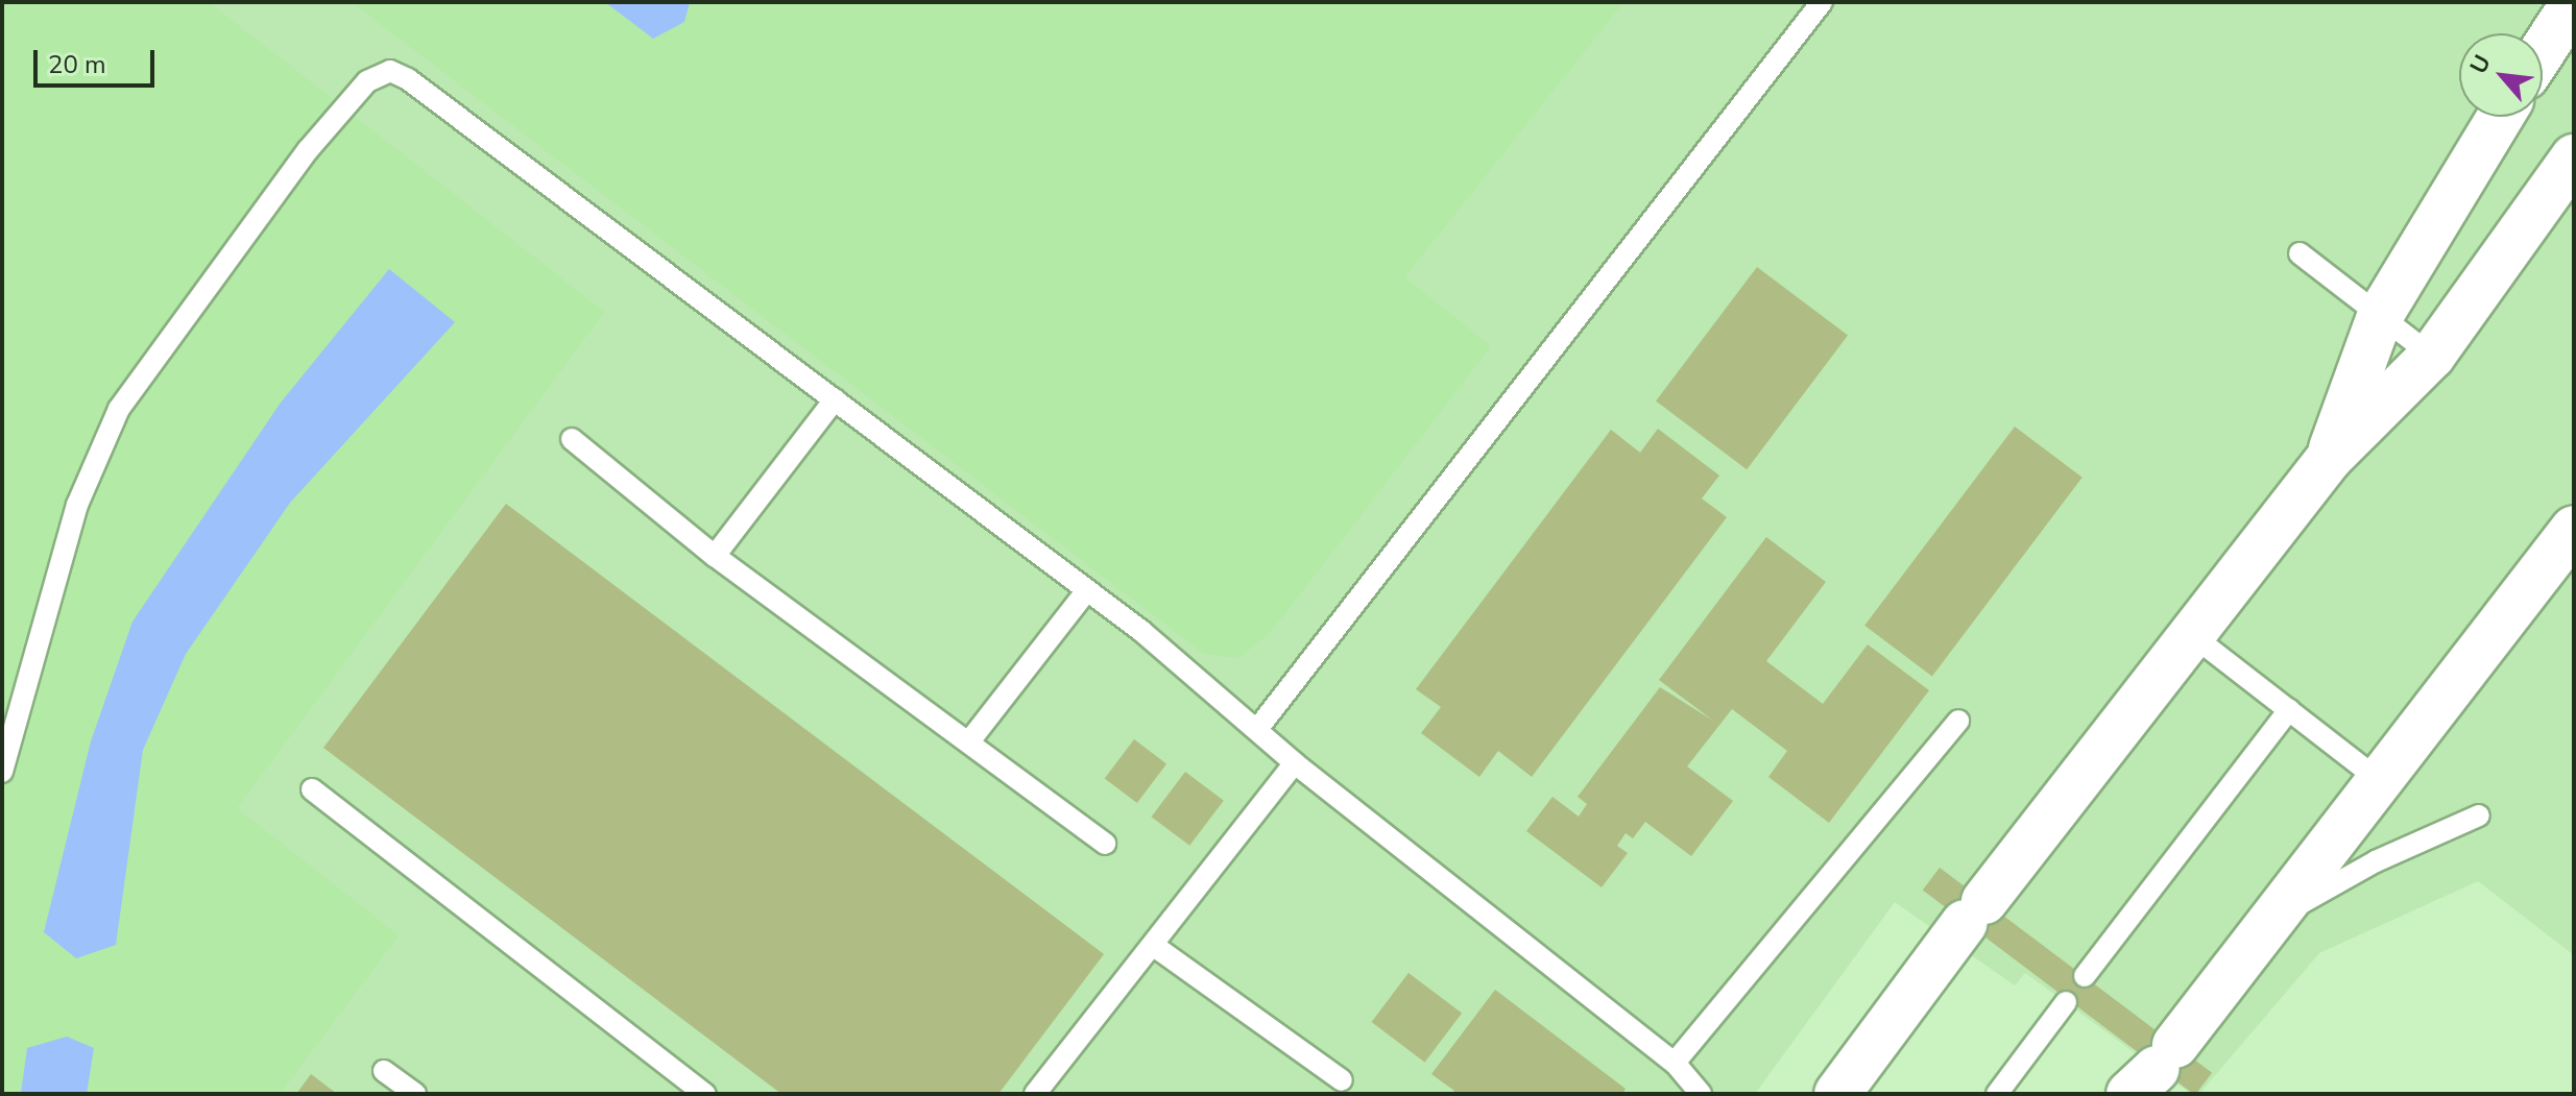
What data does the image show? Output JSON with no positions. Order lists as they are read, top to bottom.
{
  "scale_bar": "20 m",
  "north": "top left"
}
